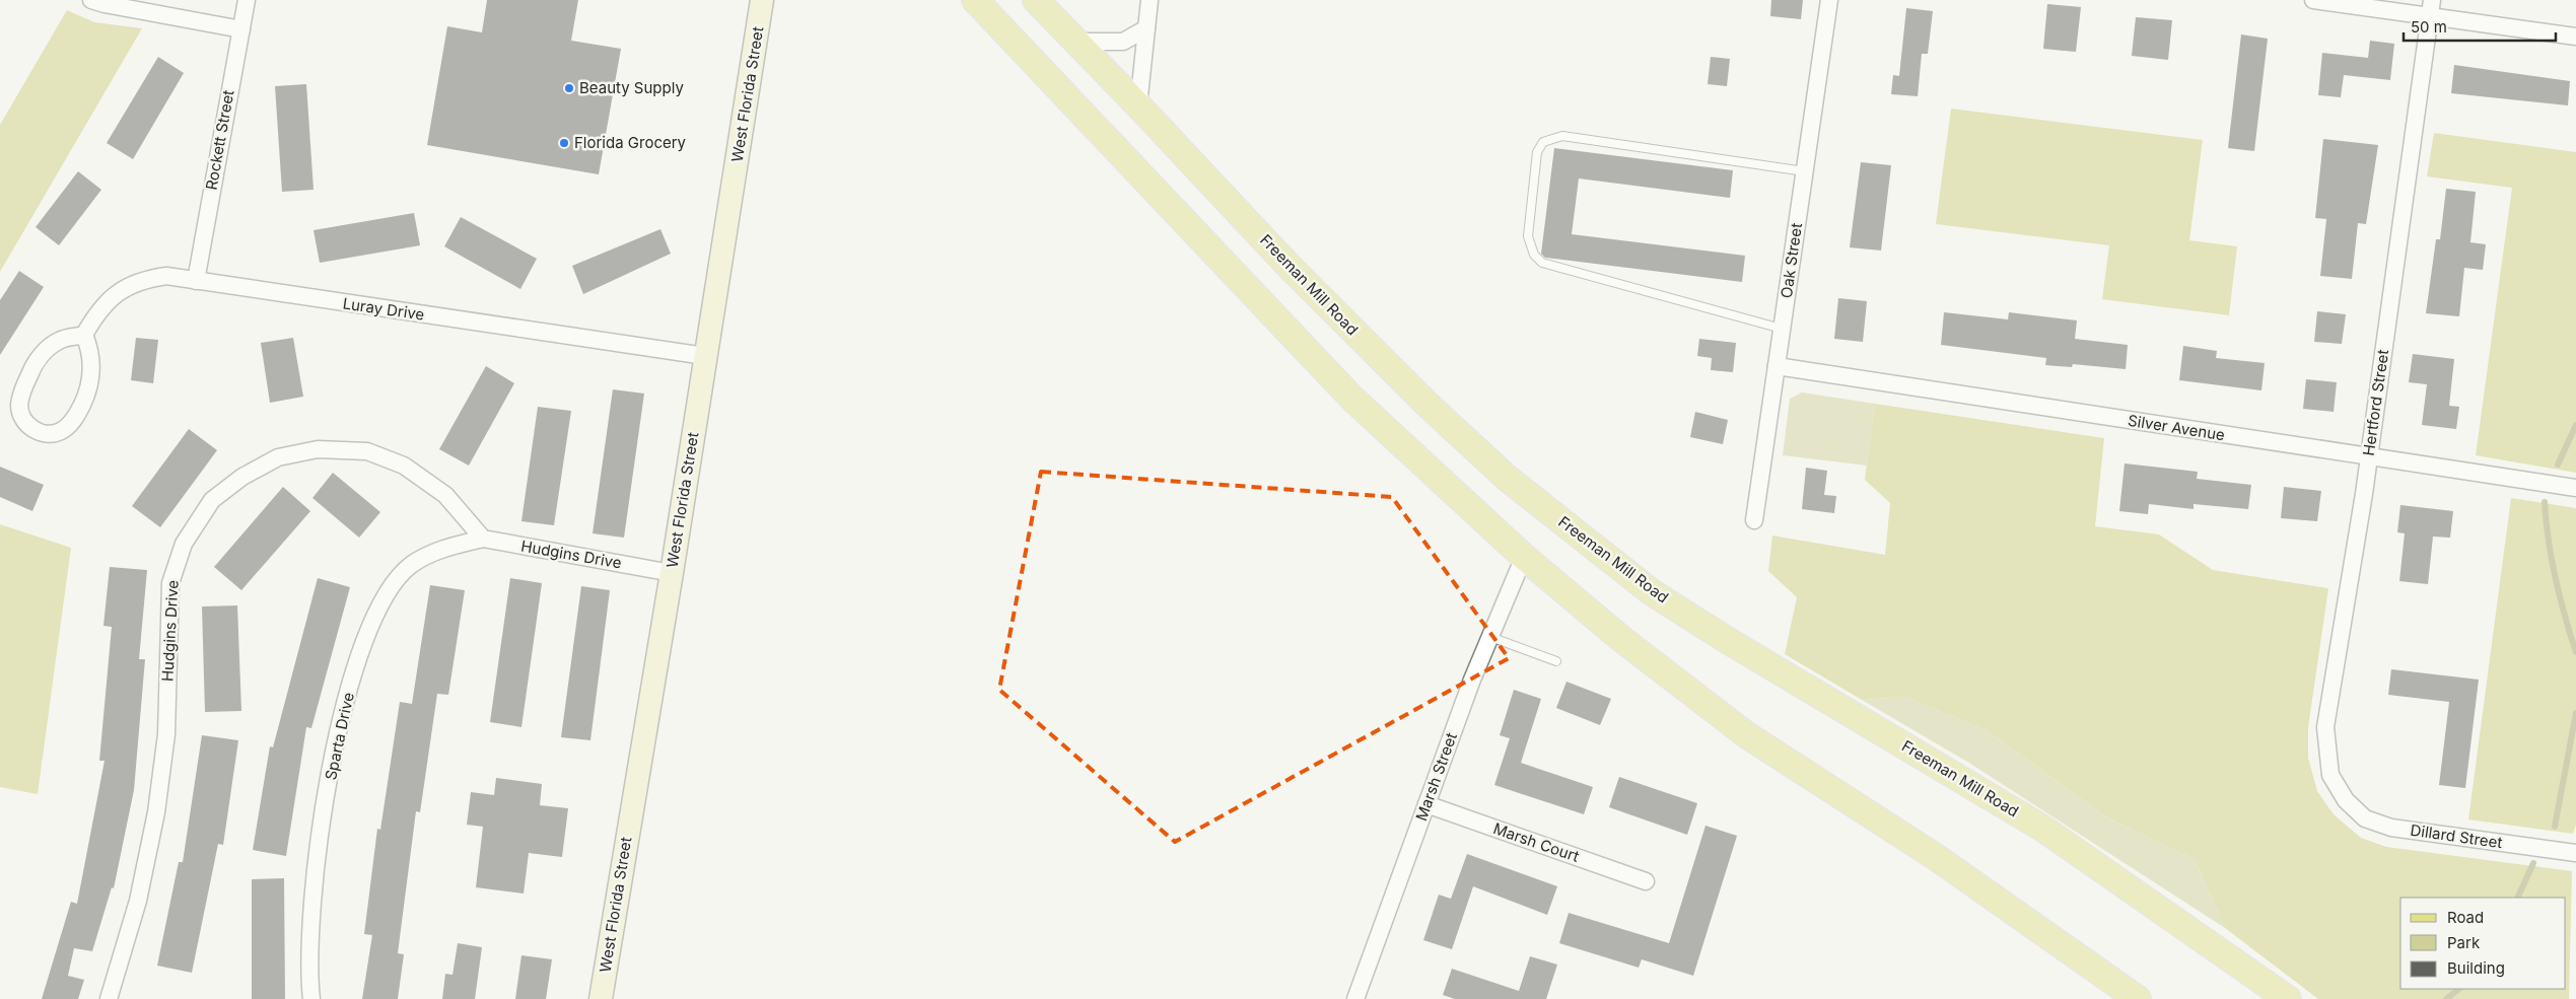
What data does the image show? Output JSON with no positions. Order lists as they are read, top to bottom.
{
  "streets": {
    "main road": ["West Florida Street", "Freeman Mill Road"],
    "street": [
      "Rockett Street",
      "Oak Street",
      "Luray Drive",
      "Hertford Street",
      "Silver Avenue",
      "Hudgins Drive",
      "Sparta Drive",
      "Marsh Street",
      "Dillard Street",
      "Marsh Court"
    ]
  },
  "crossings": [
    ["West Florida Street", "Luray Drive"],
    ["West Florida Street", "Hudgins Drive"],
    ["Rockett Street", "Luray Drive"],
    ["Oak Street", "Silver Avenue"],
    ["Hertford Street", "Silver Avenue"],
    ["Hertford Street", "Dillard Street"],
    ["Hudgins Drive", "Sparta Drive"],
    ["Marsh Street", "Marsh Court"]
  ],
  "places": ["Beauty Supply", "Florida Grocery"],
  "legend": ["Road", "Park", "Building"],
  "scale_bar": "50 m"
}
